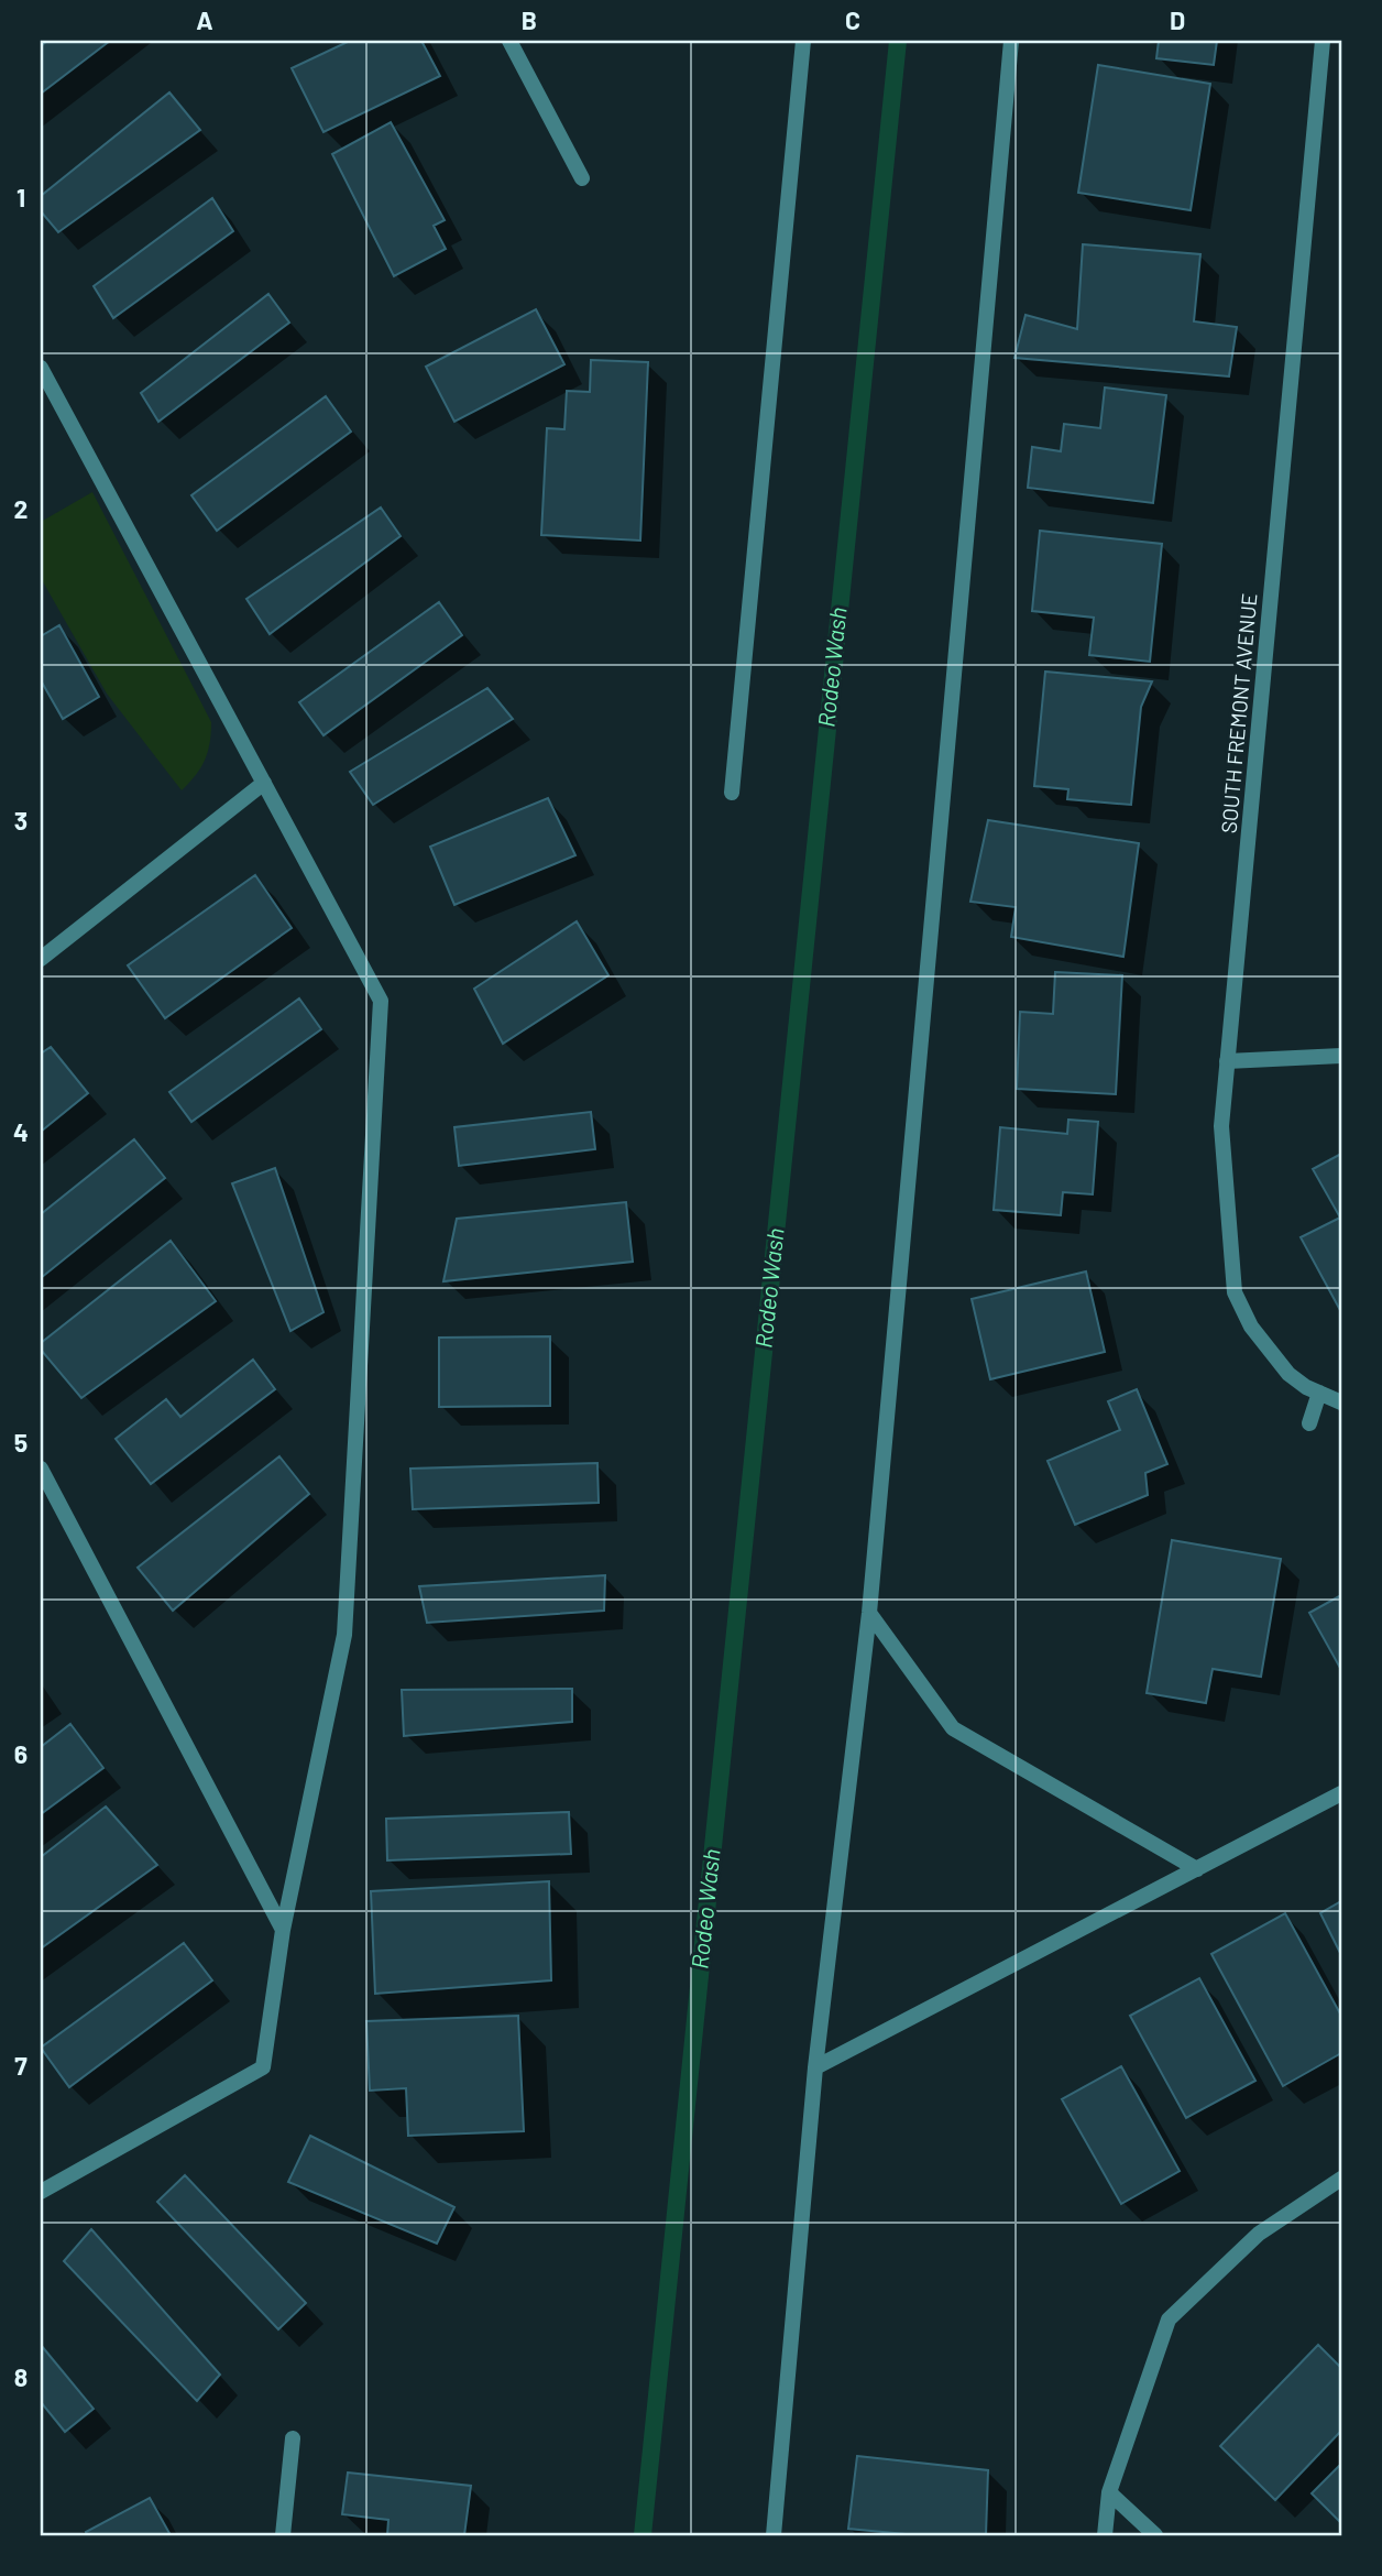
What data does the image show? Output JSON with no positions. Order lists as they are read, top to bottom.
{
  "streets": {
    "street": ["SOUTH FREMONT AVENUE"]
  },
  "water": ["Rodeo Wash"],
  "grid": {
    "columns": [
      "A",
      "B",
      "C",
      "D"
    ],
    "rows": [
      "1",
      "2",
      "3",
      "4",
      "5",
      "6",
      "7",
      "8"
    ]
  }
}
